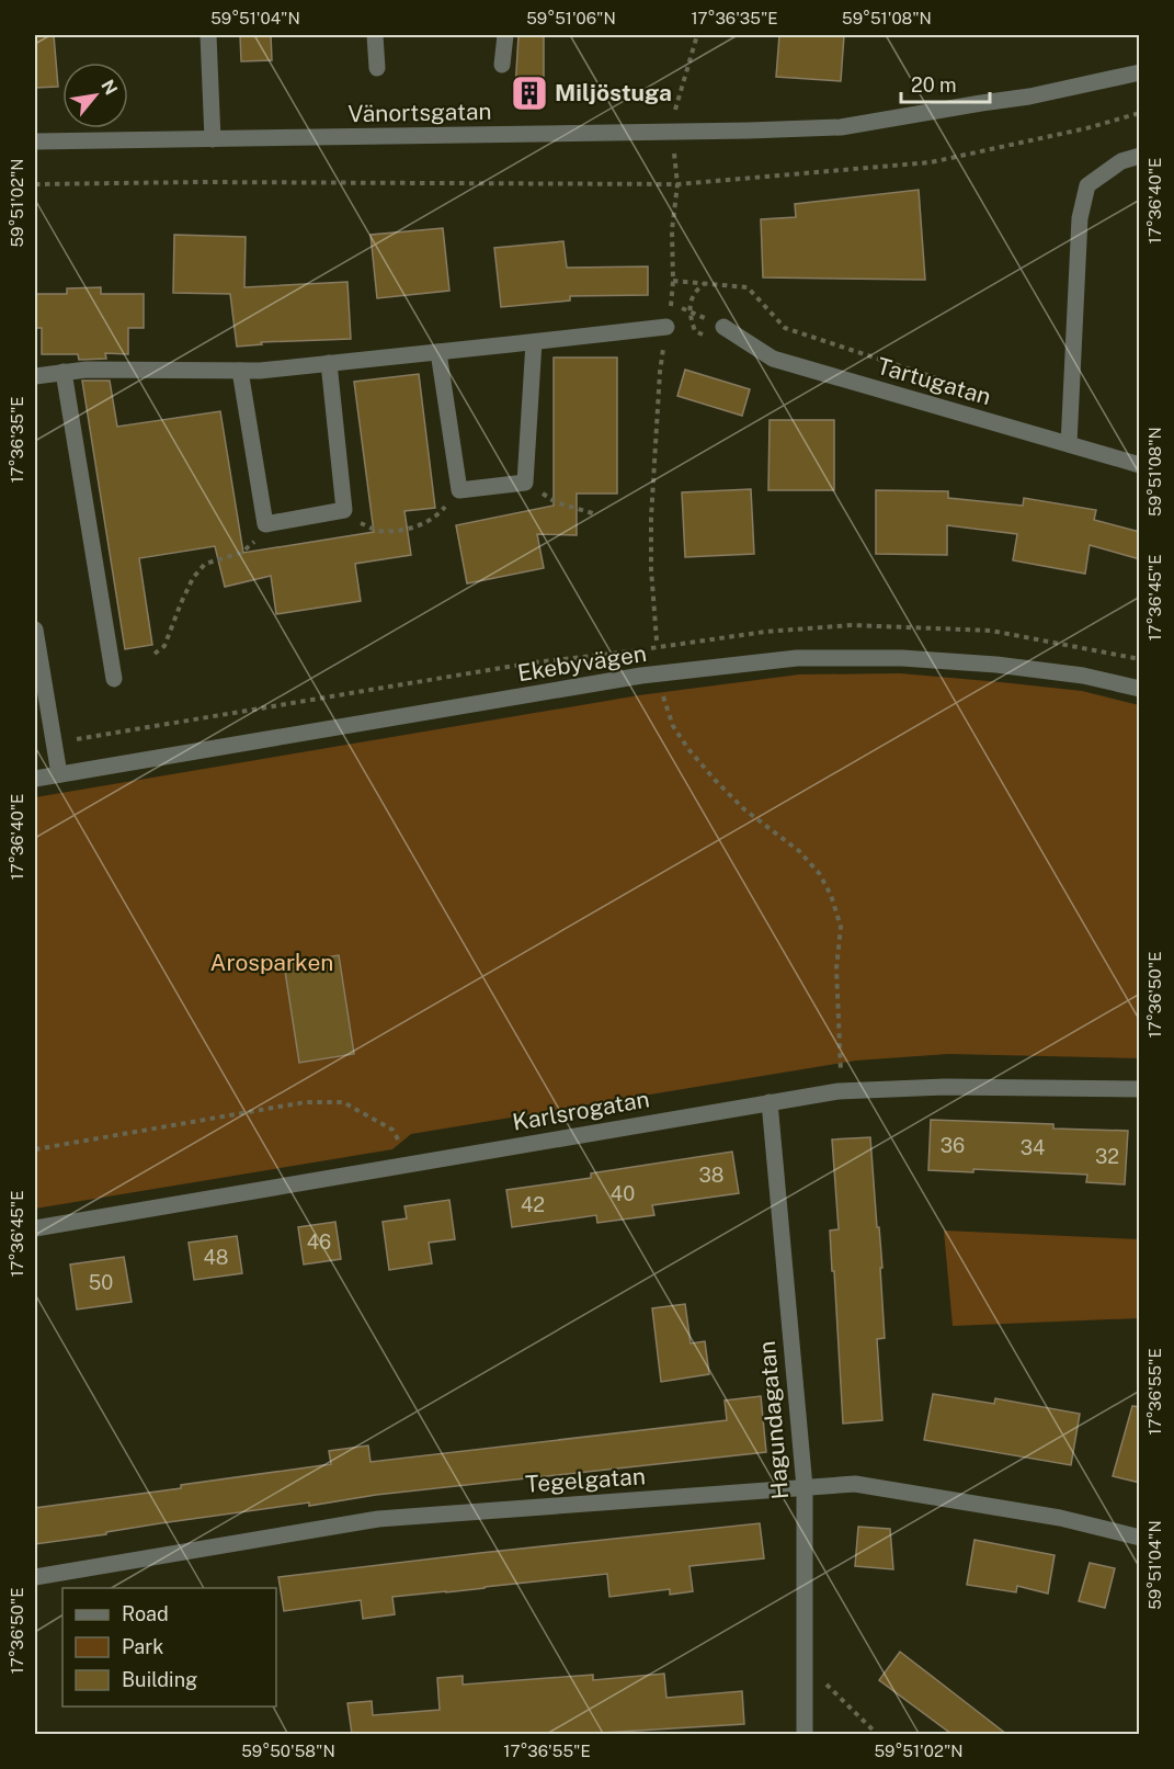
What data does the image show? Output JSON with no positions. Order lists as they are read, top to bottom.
{
  "streets": {
    "street": [
      "Vänortsgatan",
      "Tartugatan",
      "Ekebyvägen",
      "Karlsrogatan",
      "Hagundagatan",
      "Tegelgatan"
    ]
  },
  "crossings": [
    ["Karlsrogatan", "Hagundagatan"],
    ["Hagundagatan", "Tegelgatan"]
  ],
  "parks": ["Arosparken"],
  "places": {
    "building": ["Miljöstuga"]
  },
  "house_numbers": [
    "36",
    "34",
    "32",
    "38",
    "40",
    "42",
    "46",
    "48",
    "50"
  ],
  "legend": ["Road", "Park", "Building"],
  "scale_bar": "20 m",
  "north": "top right",
  "coordinates": [
    "59°51'04\"N",
    "59°51'06\"N",
    "17°36'35\"E",
    "59°51'08\"N",
    "17°36'40\"E",
    "59°51'02\"N",
    "17°36'45\"E",
    "17°36'50\"E",
    "17°36'55\"E",
    "59°50'58\"N"
  ]
}
